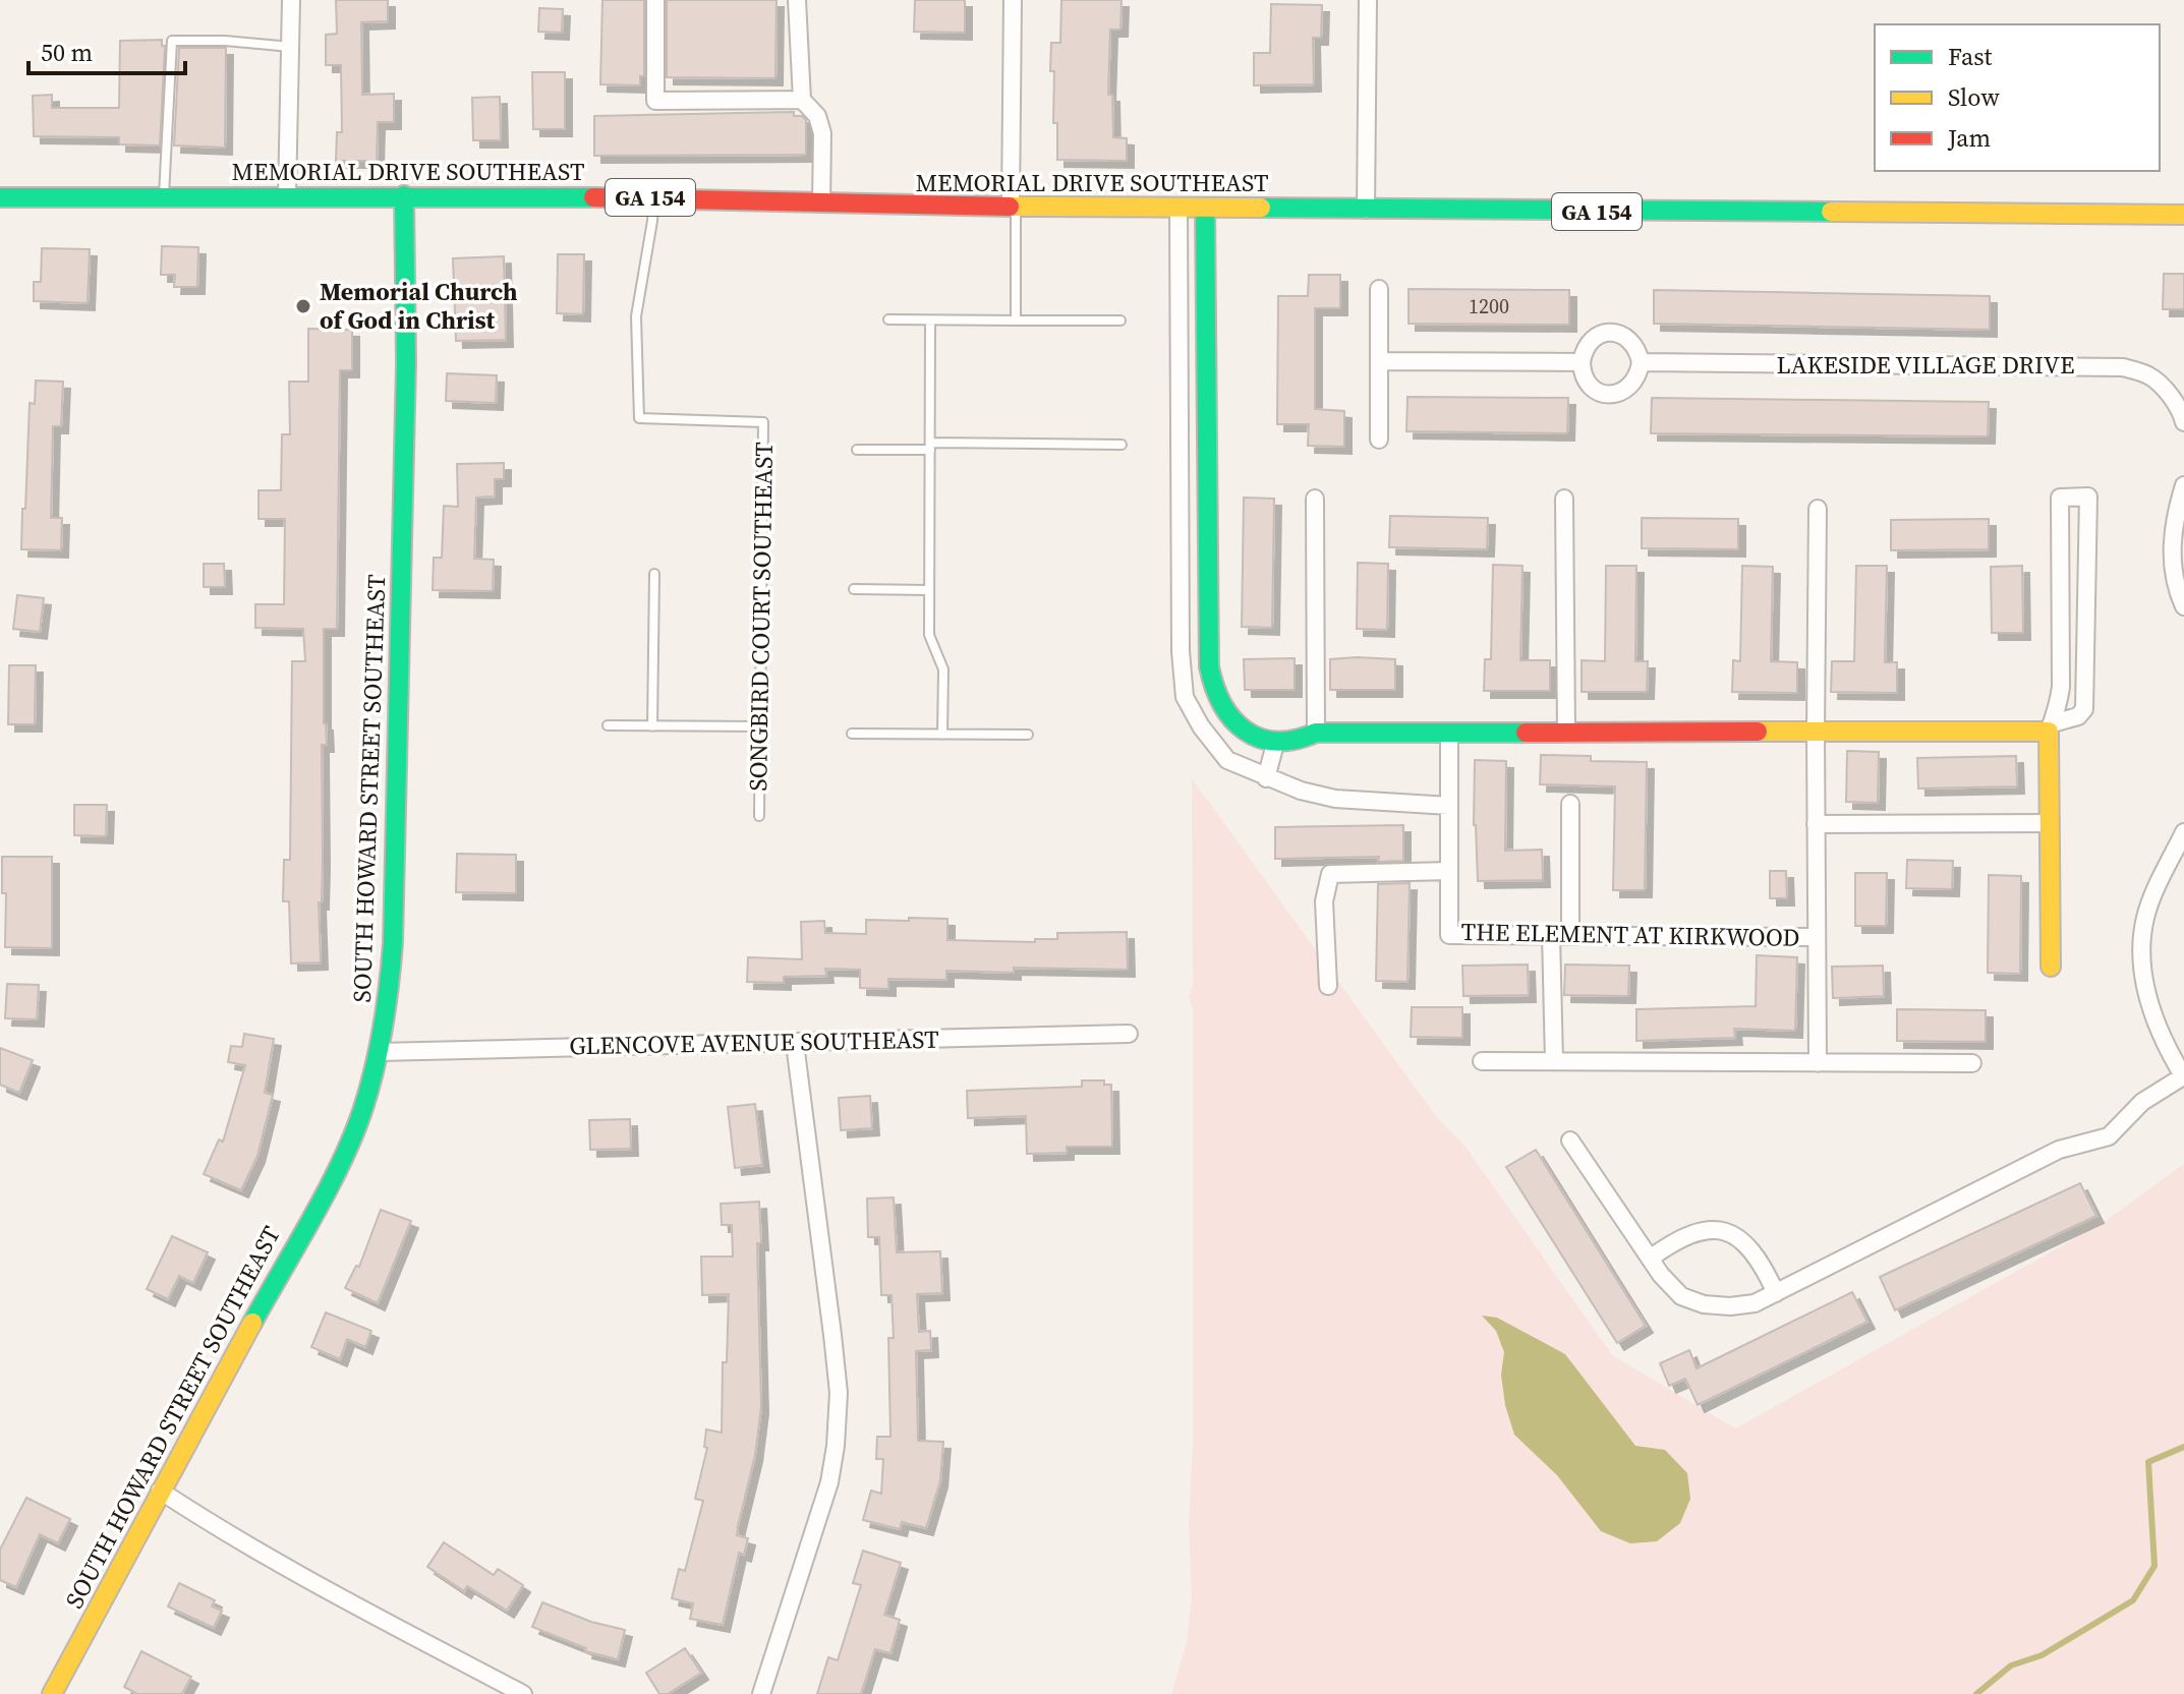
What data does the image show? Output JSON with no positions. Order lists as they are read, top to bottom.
{
  "streets": {
    "street": [
      "MEMORIAL DRIVE SOUTHEAST",
      "GA 154",
      "LAKESIDE VILLAGE DRIVE",
      "SOUTH HOWARD STREET SOUTHEAST",
      "THE ELEMENT AT KIRKWOOD",
      "GLENCOVE AVENUE SOUTHEAST"
    ],
    "lane": ["SONGBIRD COURT SOUTHEAST"]
  },
  "crossings": [
    ["MEMORIAL DRIVE SOUTHEAST", "SONGBIRD COURT SOUTHEAST"],
    ["MEMORIAL DRIVE SOUTHEAST", "SOUTH HOWARD STREET SOUTHEAST"],
    ["SOUTH HOWARD STREET SOUTHEAST", "GLENCOVE AVENUE SOUTHEAST"]
  ],
  "places": ["Memorial Church of God in Christ"],
  "house_numbers": ["1200"],
  "legend": ["Fast", "Slow", "Jam"],
  "scale_bar": "50 m"
}
